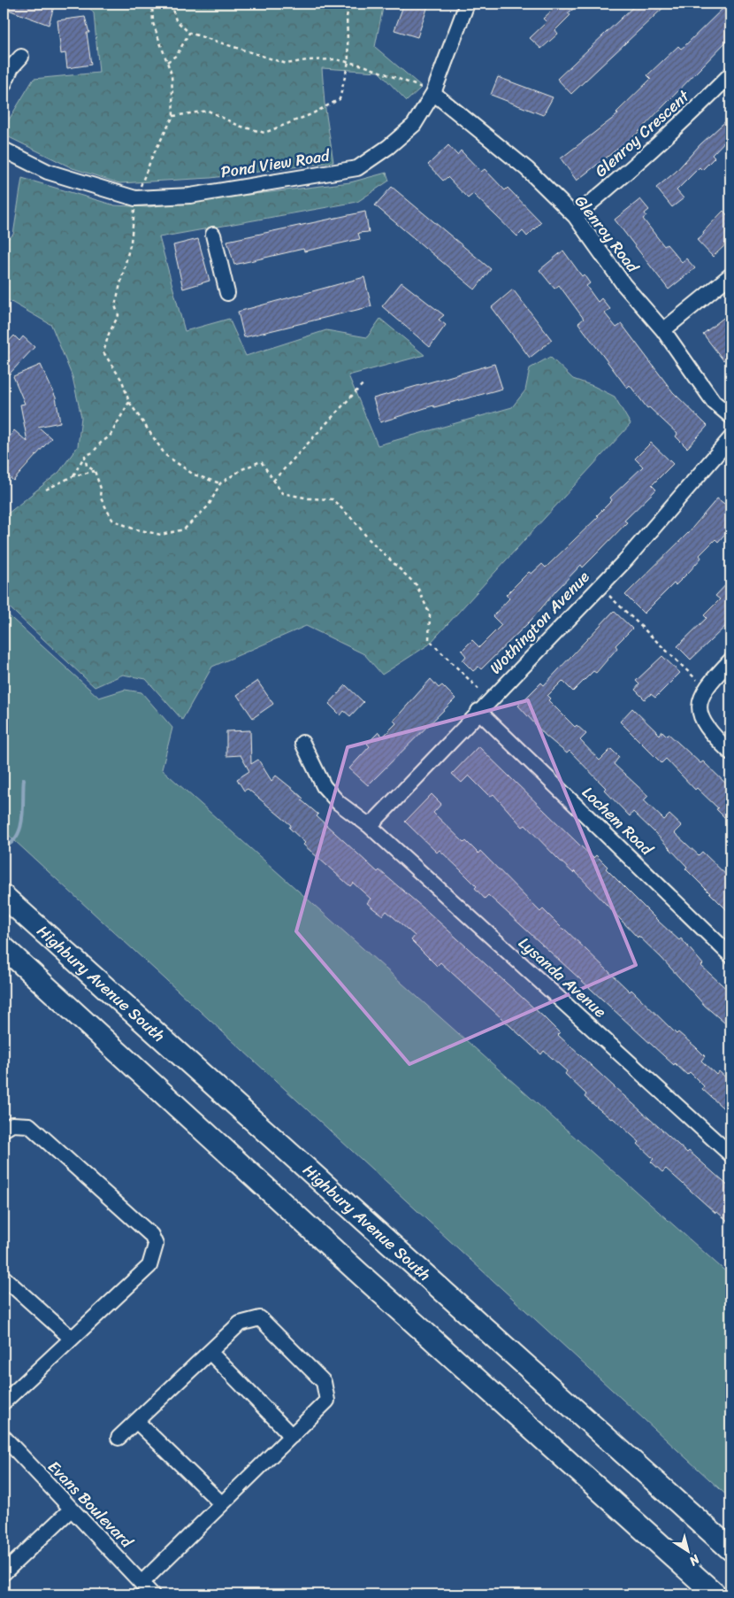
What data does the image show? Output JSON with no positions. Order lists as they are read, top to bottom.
{
  "streets": {
    "highway": ["Highbury Avenue South"],
    "street": [
      "Glenroy Crescent",
      "Pond View Road",
      "Glenroy Road",
      "Wothington Avenue",
      "Lochem Road",
      "Lysanda Avenue",
      "Evans Boulevard"
    ]
  },
  "crossings": [
    ["Glenroy Crescent", "Glenroy Road"],
    ["Pond View Road", "Glenroy Road"],
    ["Wothington Avenue", "Lochem Road"],
    ["Wothington Avenue", "Lysanda Avenue"]
  ],
  "north": "bottom right"
}
